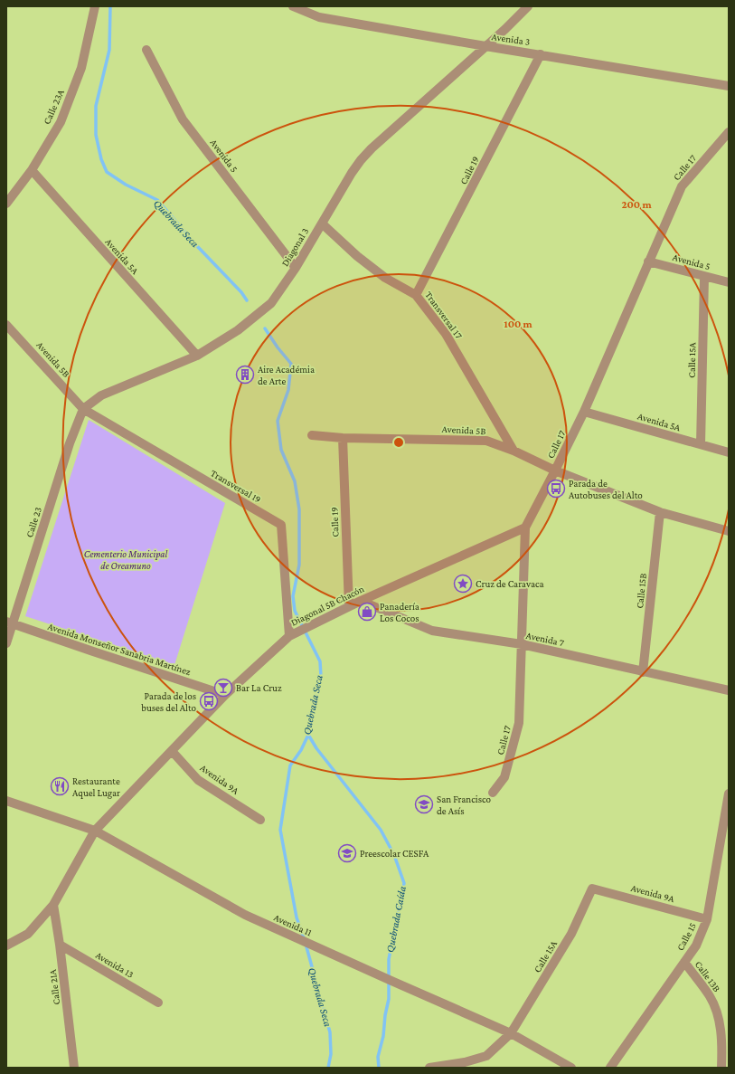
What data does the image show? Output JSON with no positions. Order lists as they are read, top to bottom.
{
  "streets": {
    "street": [
      "Avenida 3",
      "Calle 23A",
      "Avenida 5",
      "Calle 17",
      "Calle 19",
      "Diagonal 3",
      "Avenida 5A",
      "Transversal 17",
      "Avenida 5B",
      "Calle 15A",
      "Transversal 19",
      "Calle 23",
      "Calle 15B",
      "Diagonal 5B Chacón",
      "Avenida 7",
      "Avenida Monseñor Sanabria Martínez",
      "Avenida 9A",
      "Avenida 11",
      "Calle 15",
      "Avenida 13",
      "Calle 13B",
      "Calle 21A"
    ]
  },
  "crossings": [
    ["Avenida 3", "Calle 19"],
    ["Avenida 3", "Diagonal 3"],
    ["Calle 23A", "Avenida 5A"],
    ["Avenida 5", "Calle 17"],
    ["Avenida 5", "Diagonal 3"],
    ["Avenida 5", "Calle 15A"],
    ["Calle 17", "Avenida 5A"],
    ["Calle 17", "Avenida 5B"],
    ["Calle 17", "Diagonal 5B Chacón"],
    ["Calle 17", "Avenida 7"],
    ["Calle 19", "Transversal 17"],
    ["Calle 19", "Avenida 5B"],
    ["Calle 19", "Diagonal 5B Chacón"],
    ["Diagonal 3", "Avenida 5A"],
    ["Diagonal 3", "Transversal 17"],
    ["Diagonal 3", "Avenida 5B"],
    ["Diagonal 3", "Transversal 19"],
    ["Diagonal 3", "Calle 23"],
    ["Avenida 5A", "Calle 15A"],
    ["Transversal 17", "Avenida 5B"],
    ["Avenida 5B", "Transversal 19"],
    ["Avenida 5B", "Calle 23"],
    ["Avenida 5B", "Calle 15B"],
    ["Calle 15A", "Avenida 9A"],
    ["Calle 15A", "Avenida 11"],
    ["Transversal 19", "Calle 23"],
    ["Transversal 19", "Diagonal 5B Chacón"],
    ["Calle 23", "Avenida Monseñor Sanabria Martínez"],
    ["Calle 15B", "Avenida 7"],
    ["Diagonal 5B Chacón", "Avenida 7"],
    ["Diagonal 5B Chacón", "Avenida Monseñor Sanabria Martínez"],
    ["Diagonal 5B Chacón", "Avenida 9A"],
    ["Diagonal 5B Chacón", "Avenida 11"],
    ["Diagonal 5B Chacón", "Calle 21A"],
    ["Avenida 9A", "Calle 15"],
    ["Calle 15", "Calle 13B"],
    ["Avenida 13", "Calle 21A"]
  ],
  "water": ["Quebrada Seca", "Quebrada Caída"],
  "parks": ["Cementerio Municipal de Oreamuno"],
  "places": {
    "building": ["Aire Académia de Arte"],
    "bus stop": ["Parada de Autobuses del Alto", "Parada de los buses del Alto"],
    "place": ["Cruz de Caravaca"],
    "shop": ["Panadería Los Cocos"],
    "bar": ["Bar La Cruz"],
    "restaurant": ["Restaurante Aquel Lugar"],
    "school or university": ["San Francisco de Asís", "Preescolar CESFA"]
  },
  "rings": ["200 m", "100 m"]
}
